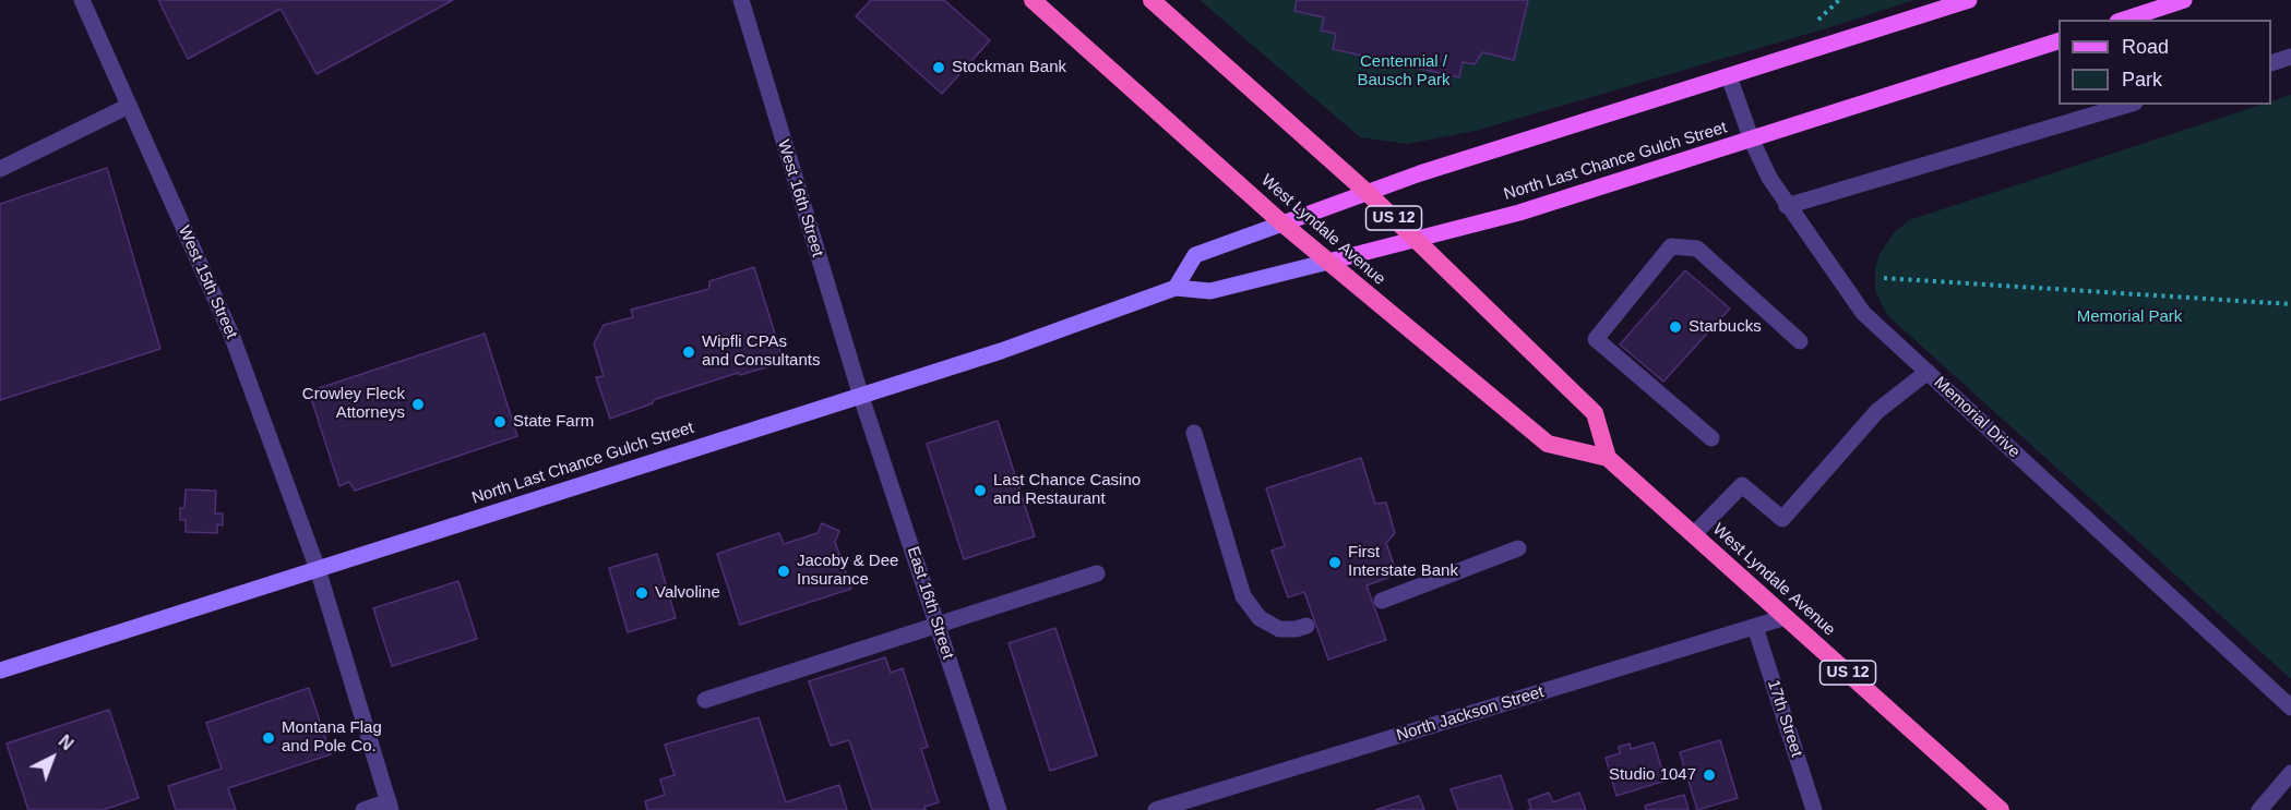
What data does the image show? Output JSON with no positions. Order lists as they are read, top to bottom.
{
  "streets": {
    "highway": ["US 12", "West Lyndale Avenue"],
    "main road": ["North Last Chance Gulch Street"],
    "street": [
      "West 16th Street",
      "West 15th Street",
      "Memorial Drive",
      "East 16th Street",
      "North Jackson Street",
      "17th Street"
    ]
  },
  "crossings": [
    ["North Last Chance Gulch Street", "West 16th Street"],
    ["North Last Chance Gulch Street", "US 12"],
    ["North Last Chance Gulch Street", "West Lyndale Avenue"],
    ["North Last Chance Gulch Street", "West 15th Street"],
    ["North Last Chance Gulch Street", "Memorial Drive"],
    ["North Last Chance Gulch Street", "East 16th Street"],
    ["West 16th Street", "East 16th Street"],
    ["US 12", "West Lyndale Avenue"],
    ["West Lyndale Avenue", "North Jackson Street"],
    ["North Jackson Street", "17th Street"]
  ],
  "parks": ["Centennial / Bausch Park", "Memorial Park"],
  "places": [
    "Stockman Bank",
    "Starbucks",
    "Wipfli CPAs and Consultants",
    "Crowley Fleck Attorneys",
    "State Farm",
    "Last Chance Casino and Restaurant",
    "First Interstate Bank",
    "Jacoby & Dee Insurance",
    "Valvoline",
    "Montana Flag and Pole Co.",
    "Studio 1047"
  ],
  "legend": ["Road", "Park"],
  "north": "top right"
}
